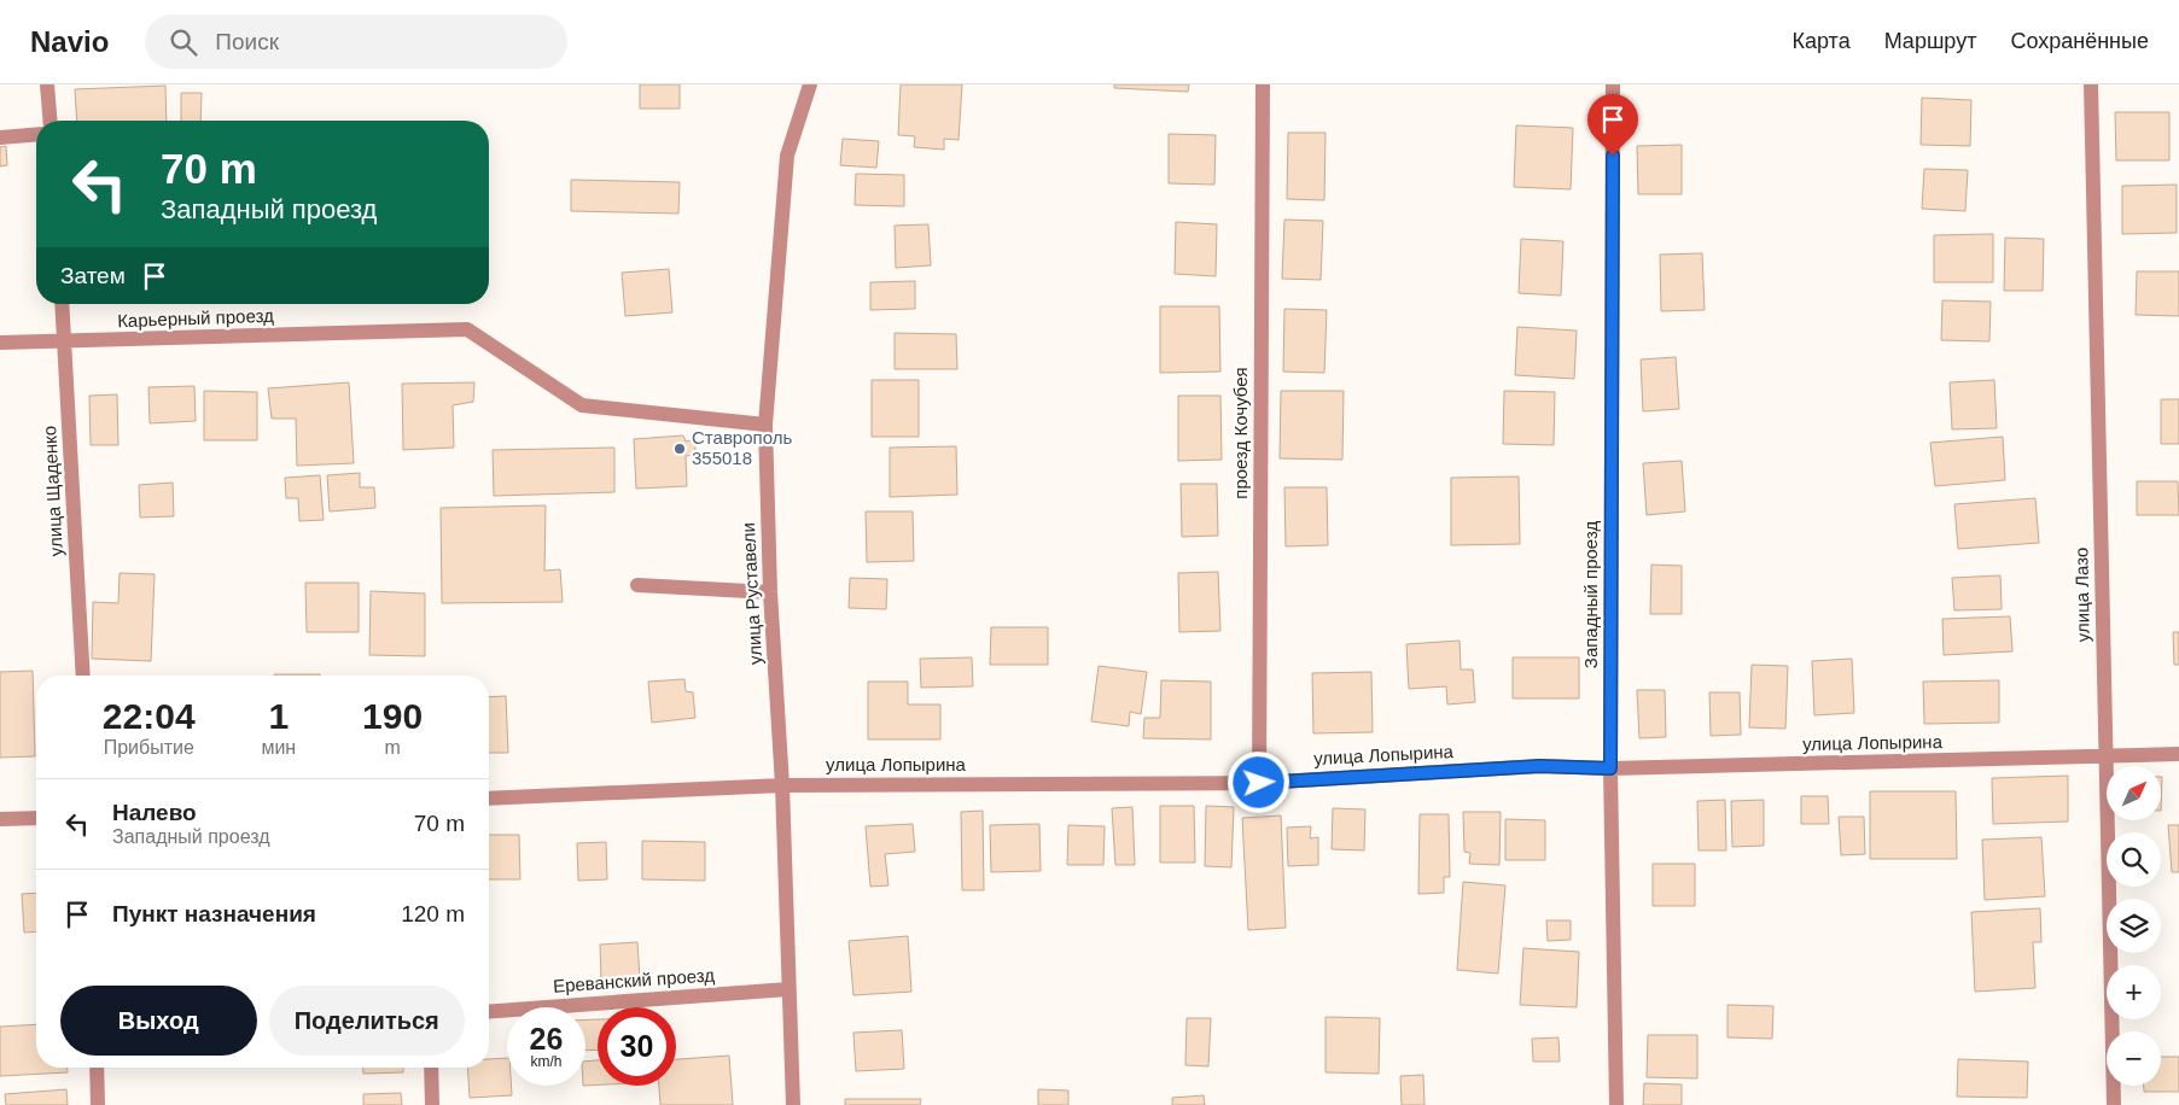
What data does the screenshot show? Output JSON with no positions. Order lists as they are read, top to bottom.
{
  "streets": {
    "street": [
      "Карьерный проезд",
      "проезд Кочубея",
      "улица Щаденко",
      "улица Руставели",
      "Западный проезд",
      "улица Лазо",
      "улица Лопырина",
      "Ереванский проезд"
    ]
  },
  "crossings": [
    ["Карьерный проезд", "улица Щаденко"],
    ["Карьерный проезд", "улица Руставели"],
    ["проезд Кочубея", "улица Лопырина"],
    ["улица Руставели", "улица Лопырина"],
    ["улица Руставели", "Ереванский проезд"],
    ["Западный проезд", "улица Лопырина"],
    ["улица Лазо", "улица Лопырина"]
  ],
  "places": ["Ставрополь 355018"],
  "north": "top right",
  "page": {
    "header": "Navio",
    "search": "Поиск",
    "nav": ["Карта", "Маршрут", "Сохранённые"],
    "turn": ["70 m", "Западный проезд"],
    "then": "Затем",
    "eta": [
      "22:04",
      "Прибытие",
      "1",
      "мин",
      "190",
      "m"
    ],
    "map_buttons": ["+", "−"],
    "list": [
      {
        "name": "Налево",
        "note": "Западный проезд",
        "value": "70 m"
      },
      {
        "name": "Пункт назначения",
        "value": "120 m"
      }
    ],
    "buttons": ["Выход", "Поделиться"],
    "speed": "26 km/h",
    "limit": "30"
  }
}
